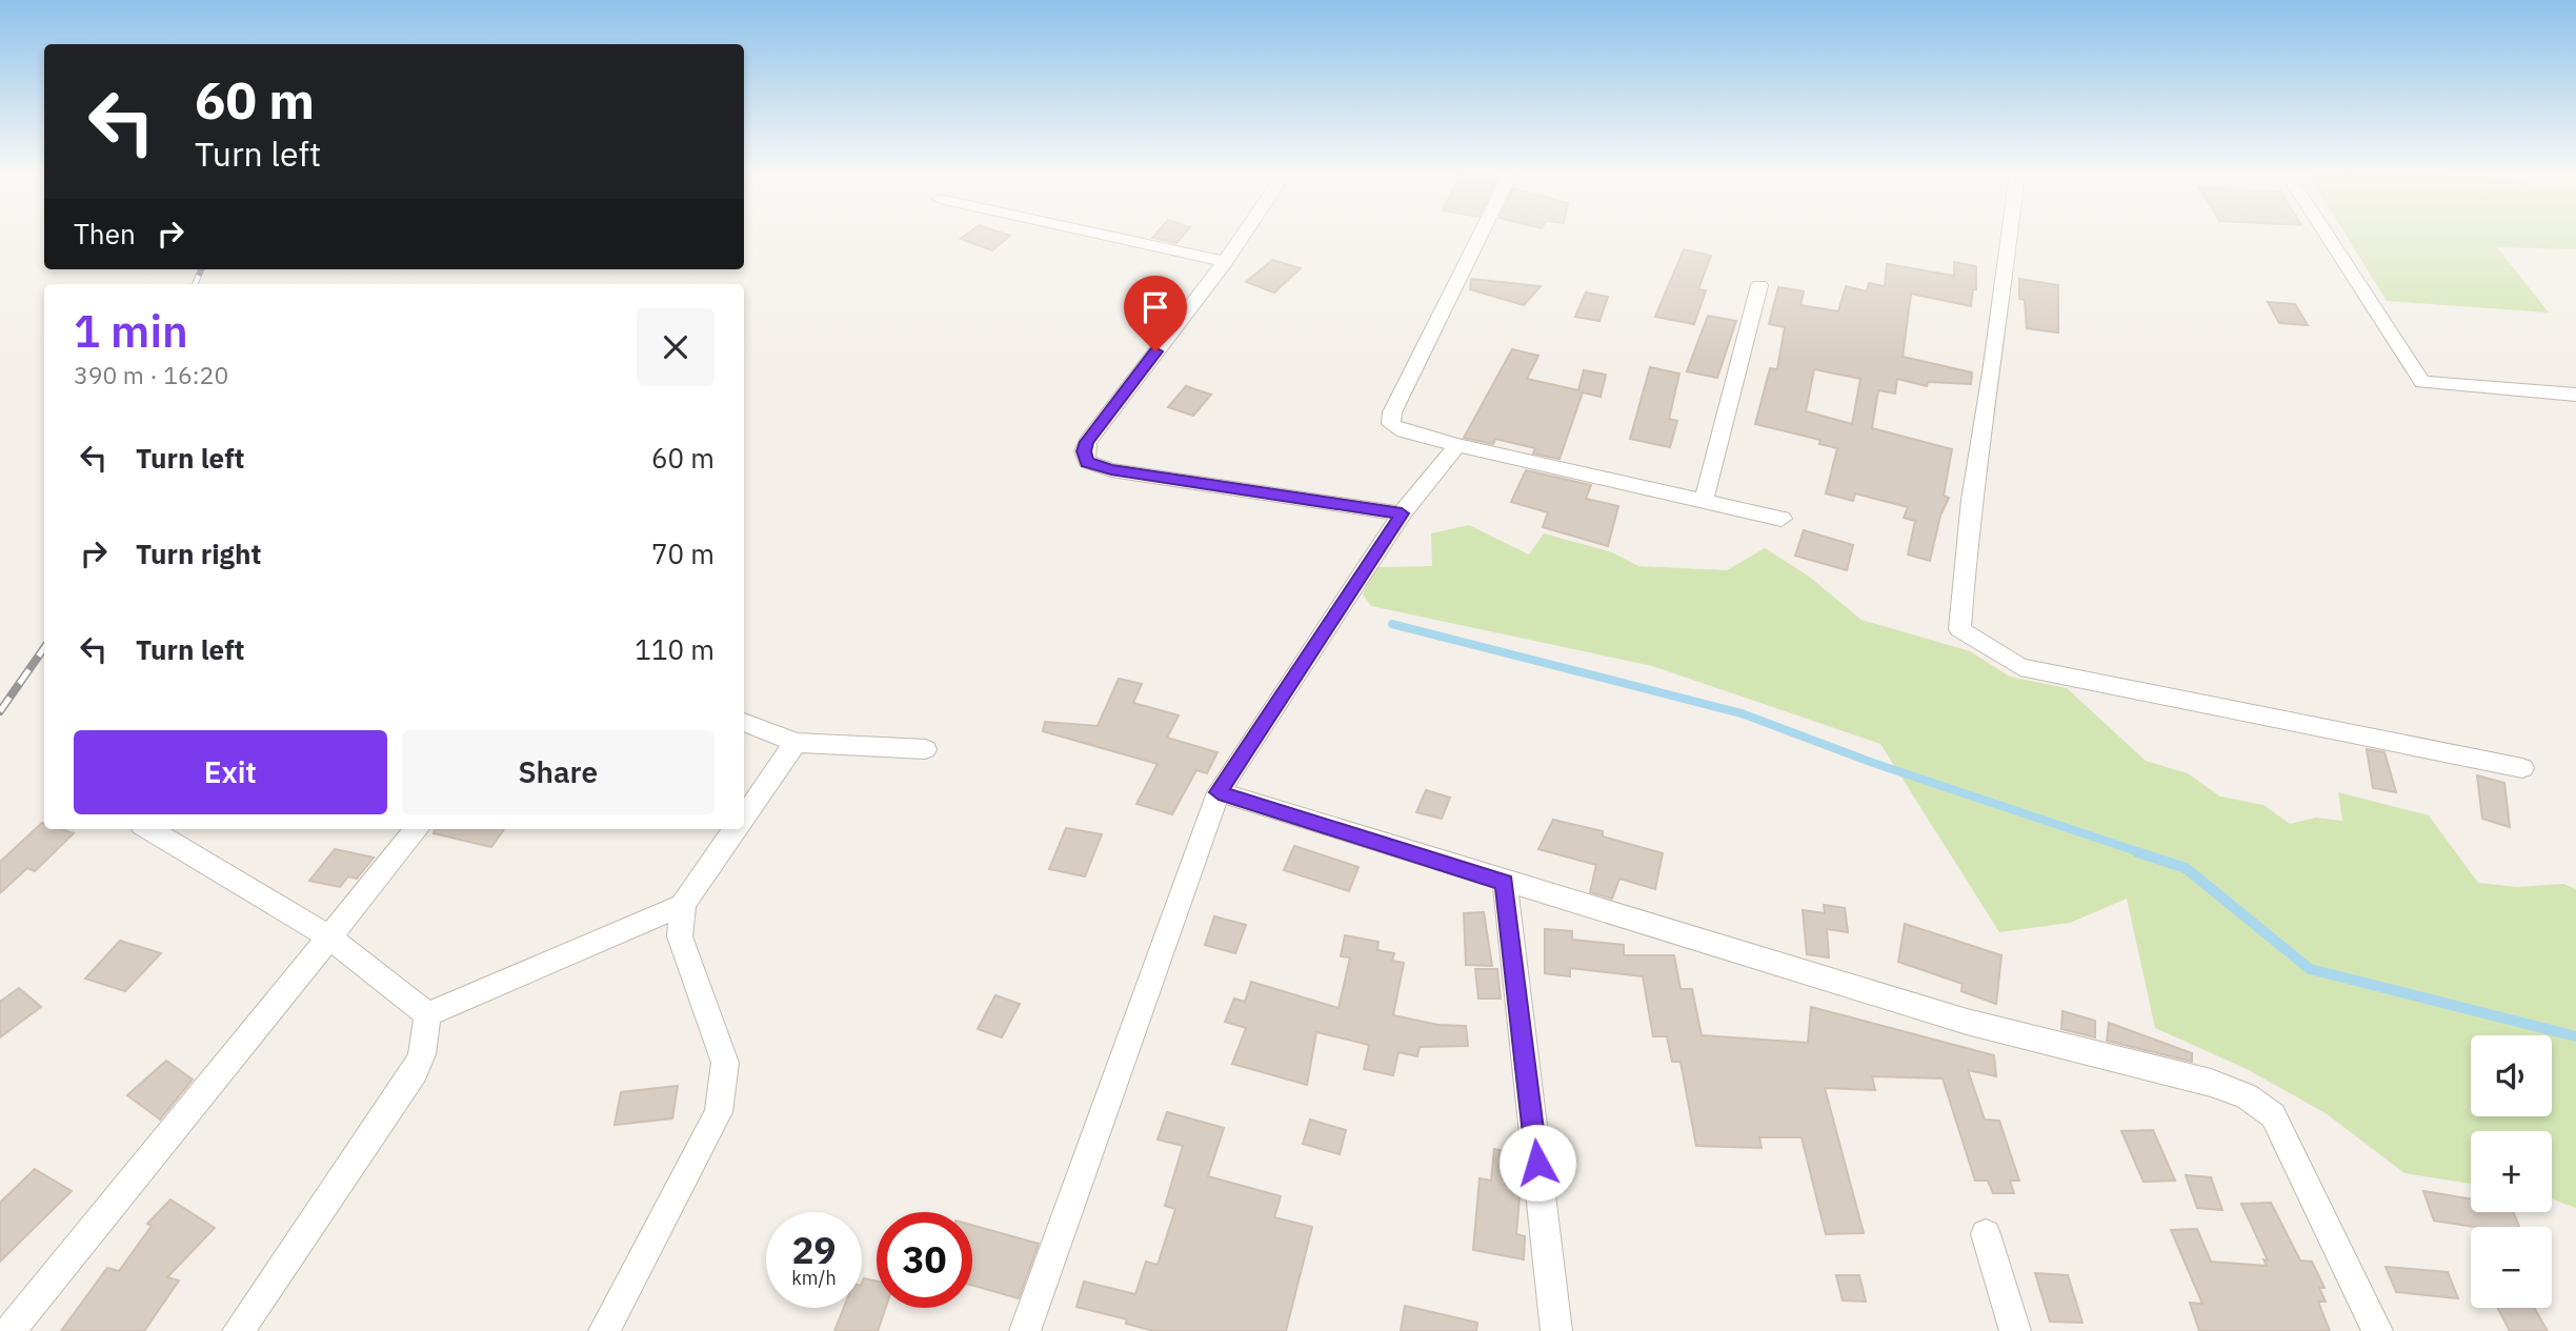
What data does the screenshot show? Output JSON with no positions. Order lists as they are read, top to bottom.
{
  "page": {
    "turn": ["60 m", "Turn left"],
    "then": "Then",
    "heading": ["1 min", "390 m · 16:20"],
    "list": [
      {
        "name": "Turn left",
        "value": "60 m"
      },
      {
        "name": "Turn right",
        "value": "70 m"
      },
      {
        "name": "Turn left",
        "value": "110 m"
      }
    ],
    "buttons": ["Exit", "Share"],
    "map_buttons": ["+", "−"],
    "speed": "29 km/h",
    "limit": "30"
  }
}
